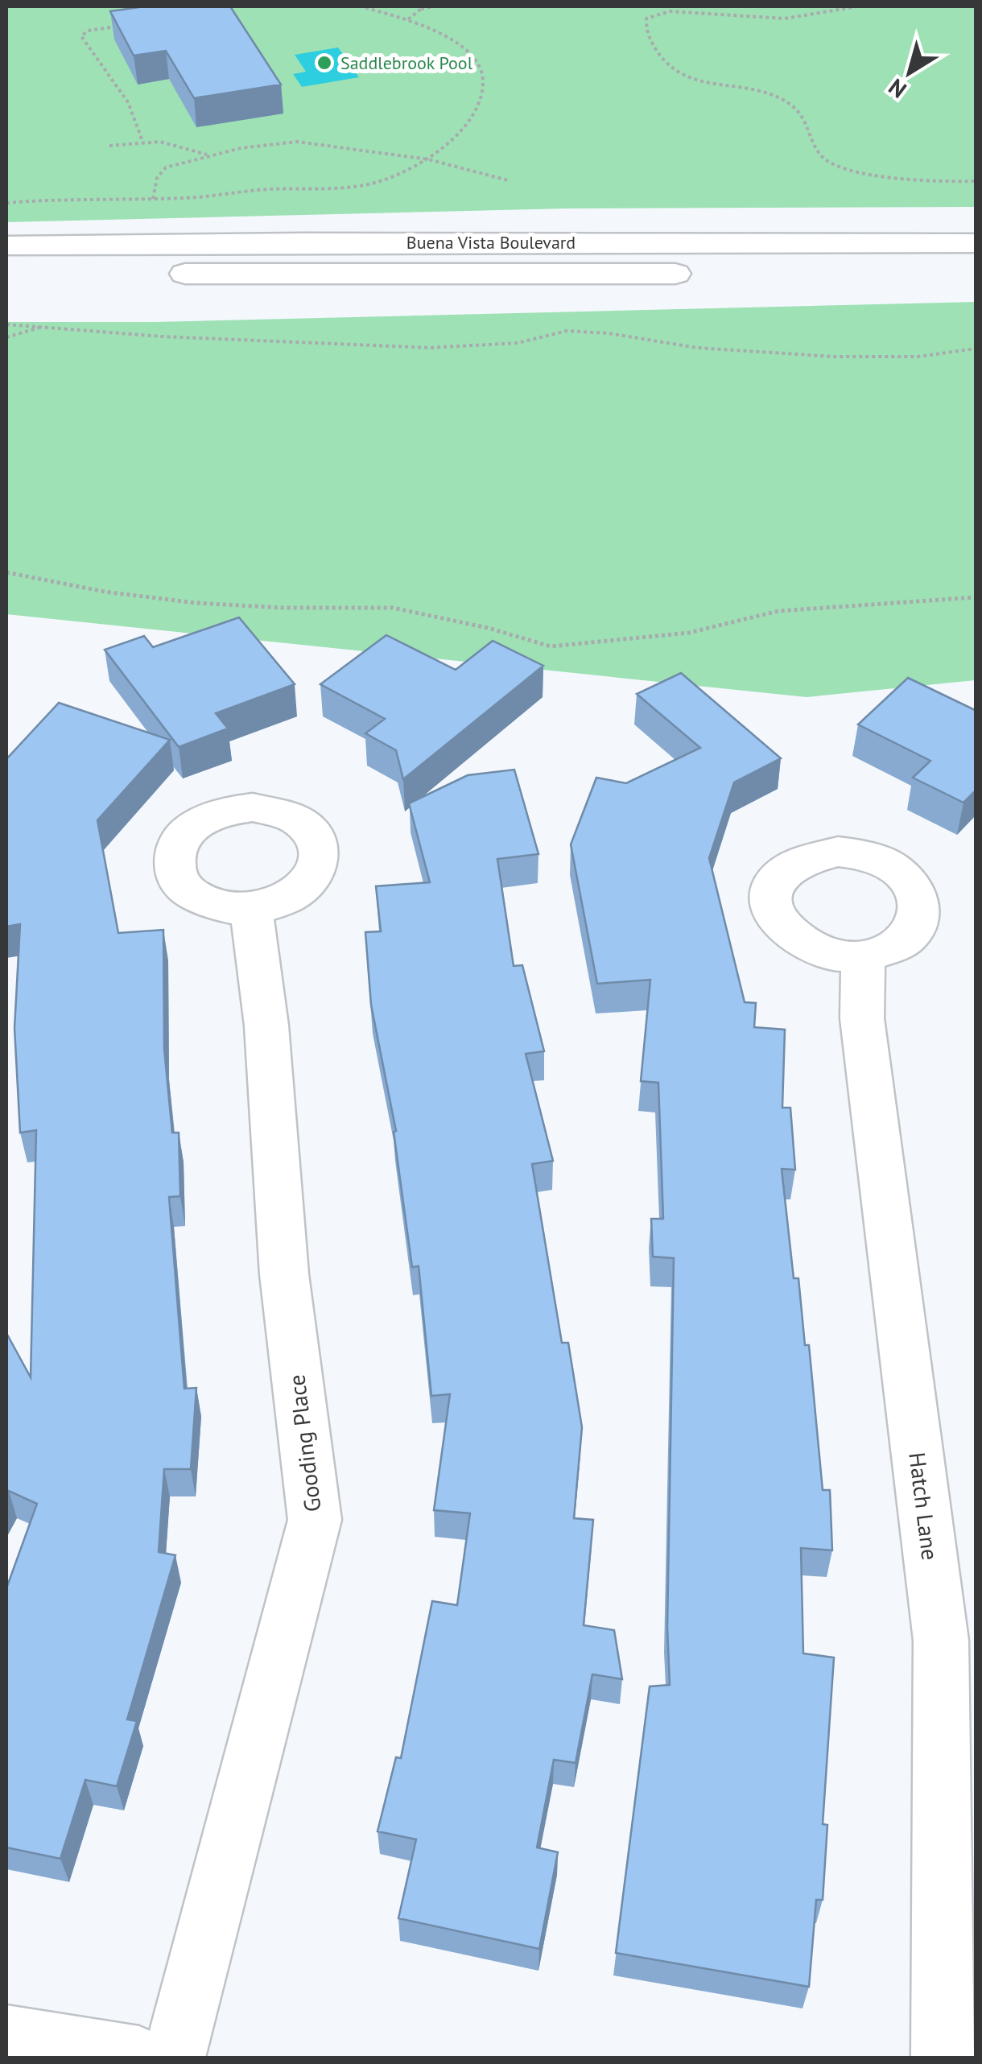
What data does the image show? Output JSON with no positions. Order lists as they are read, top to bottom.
{
  "streets": {
    "main road": ["Buena Vista Boulevard", "Gooding Place", "Hatch Lane"]
  },
  "places": ["Saddlebrook Pool"],
  "north": "bottom left"
}
